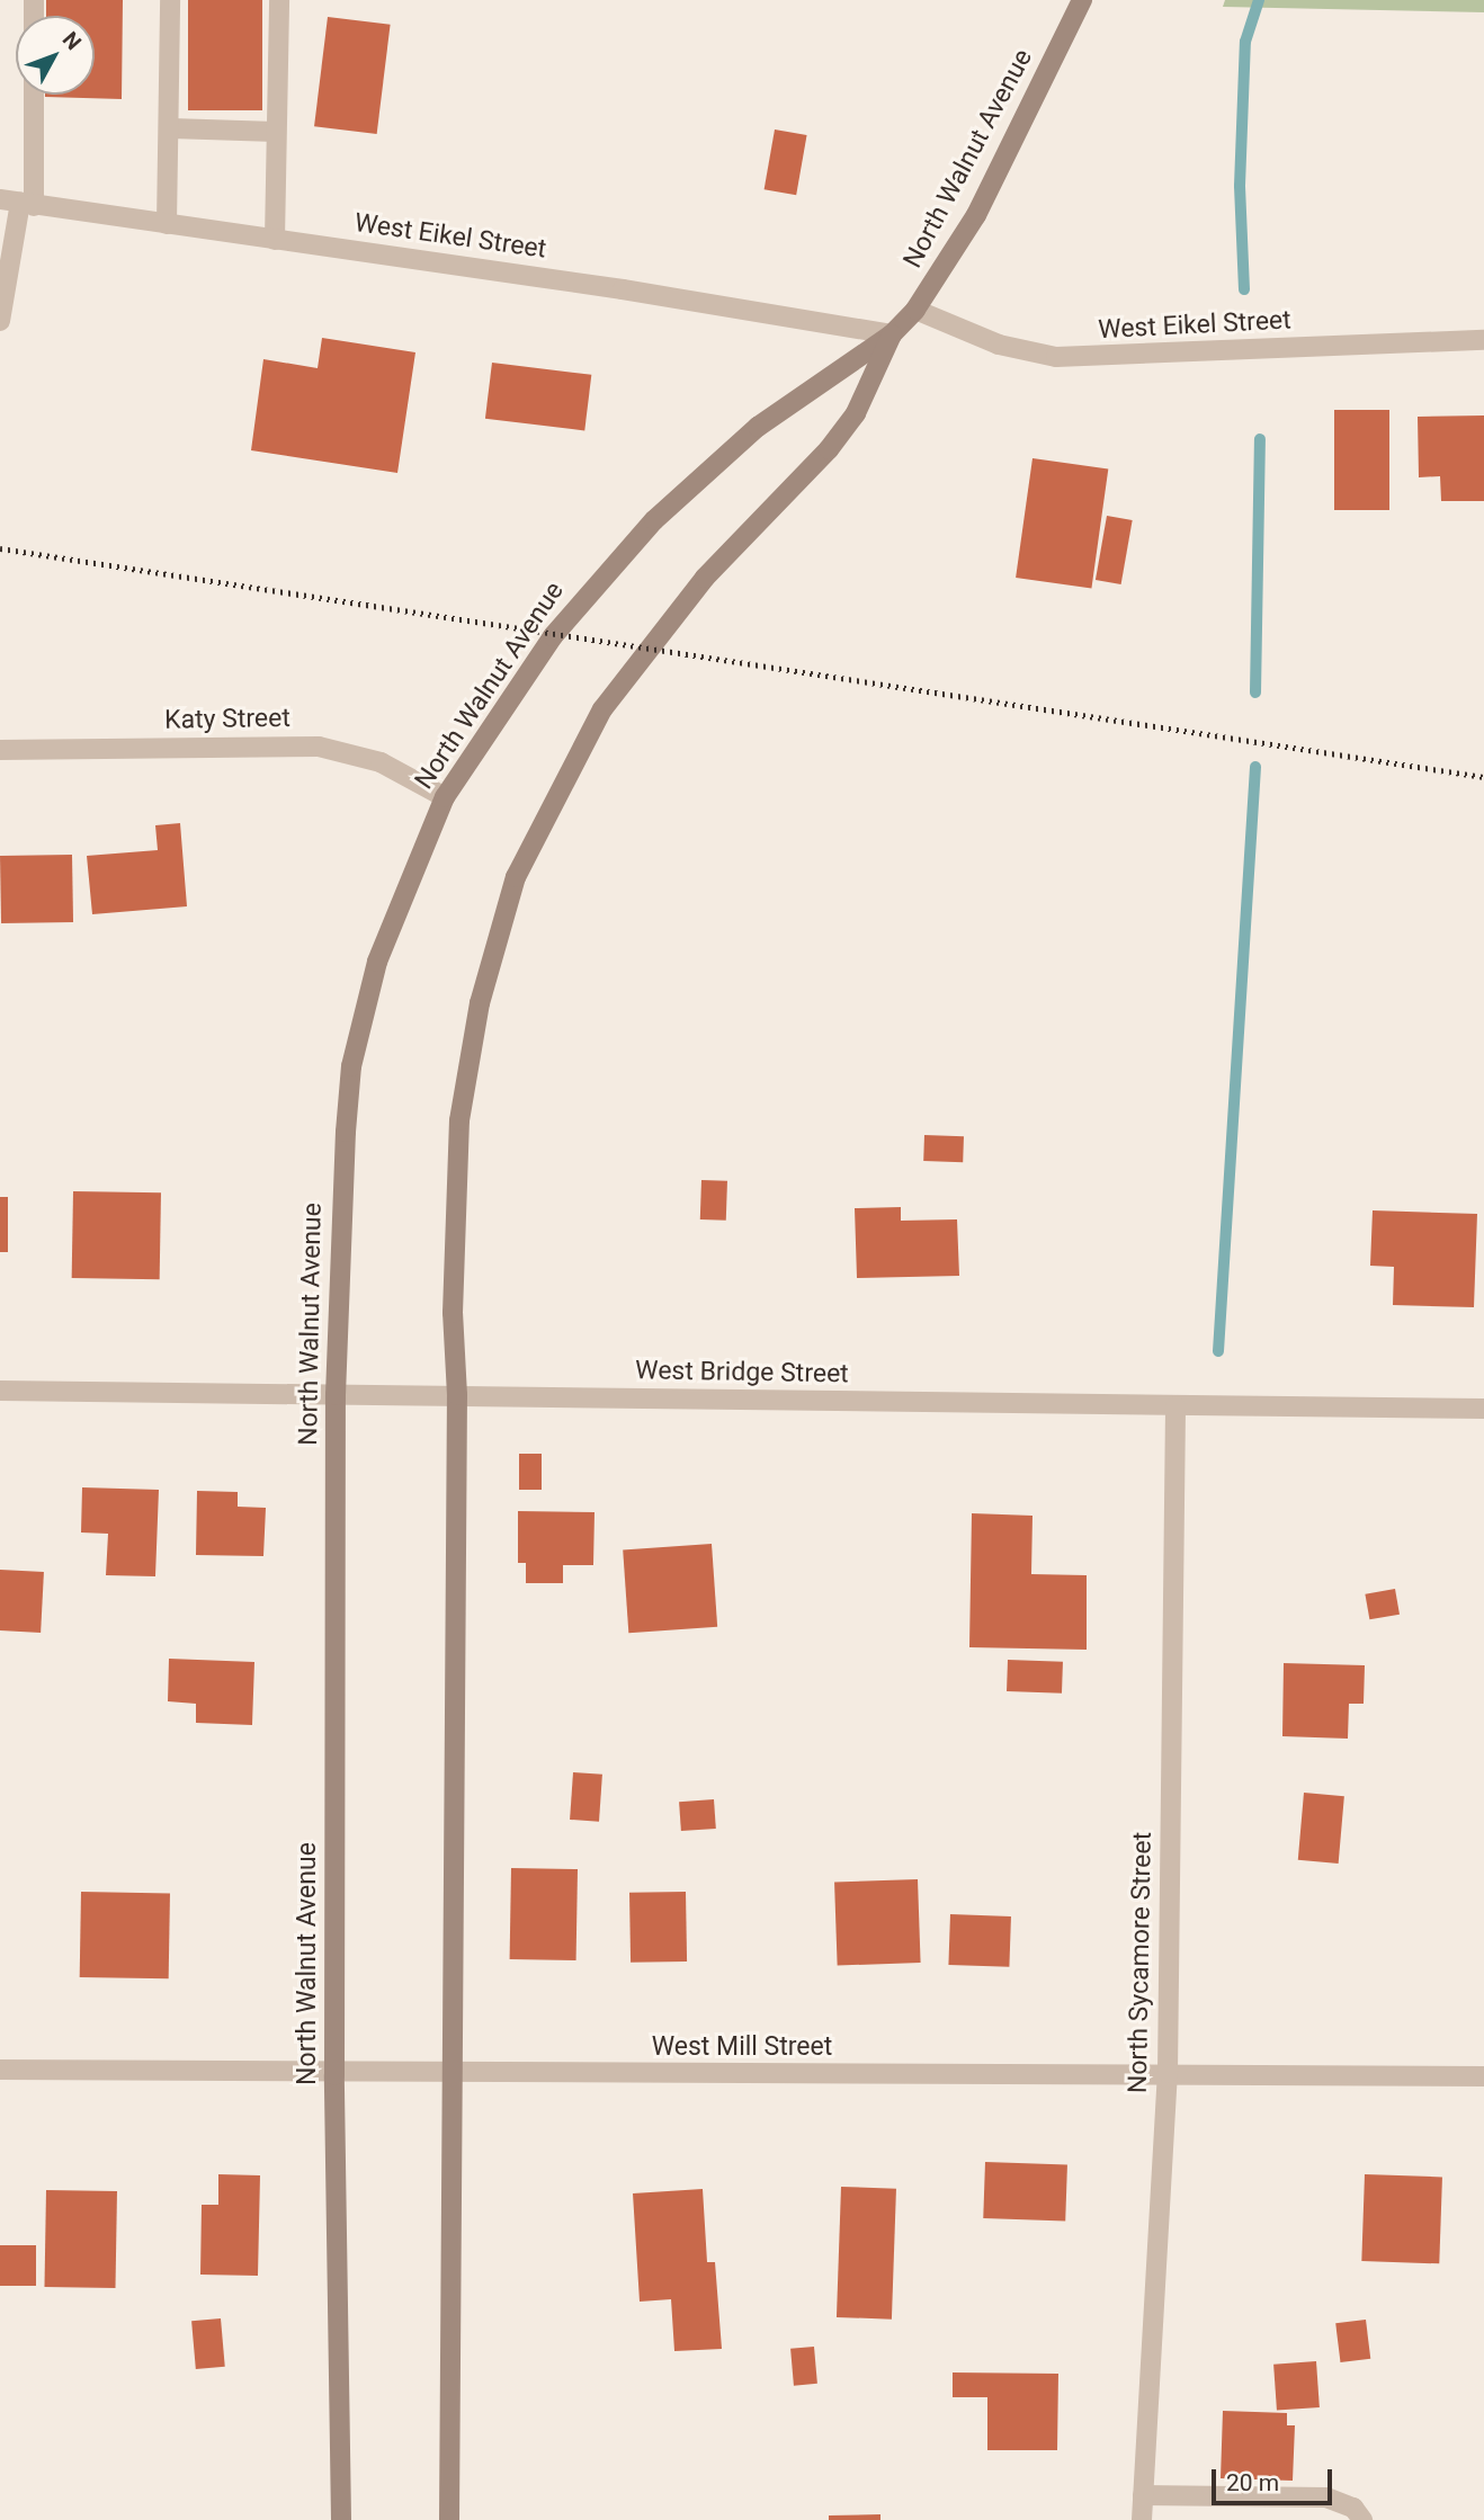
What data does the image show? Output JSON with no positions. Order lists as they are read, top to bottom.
{
  "streets": {
    "main road": ["North Walnut Avenue"],
    "street": [
      "West Eikel Street",
      "Katy Street",
      "West Bridge Street",
      "North Sycamore Street",
      "West Mill Street"
    ]
  },
  "crossings": [
    ["North Walnut Avenue", "West Eikel Street"],
    ["North Walnut Avenue", "Katy Street"],
    ["North Walnut Avenue", "West Bridge Street"],
    ["North Walnut Avenue", "West Mill Street"],
    ["West Bridge Street", "North Sycamore Street"],
    ["North Sycamore Street", "West Mill Street"]
  ],
  "scale_bar": "20 m",
  "north": "top right"
}
